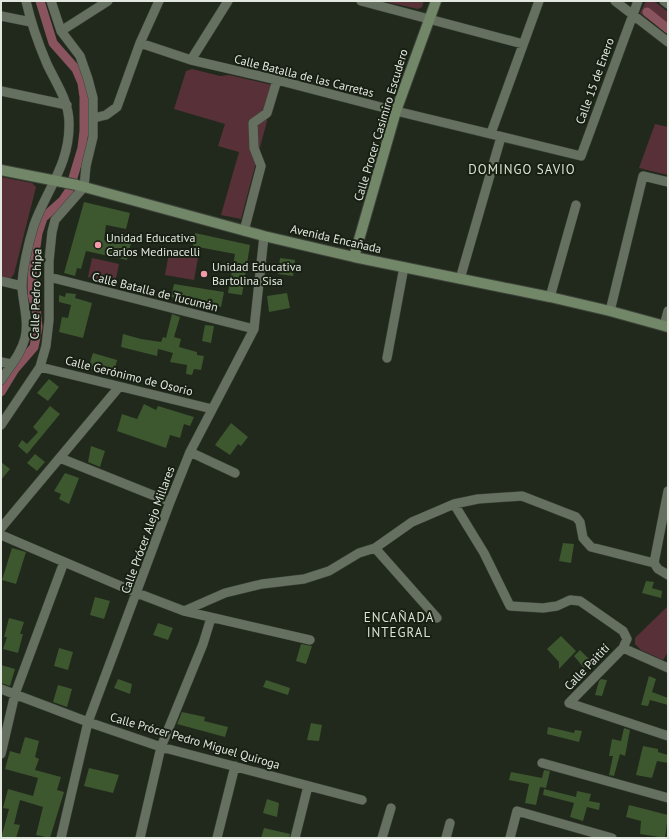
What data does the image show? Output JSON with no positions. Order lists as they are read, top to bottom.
{
  "streets": {
    "main road": ["Calle Procer Casimiro Escudero", "Avenida Encañada"],
    "street": [
      "Calle Batalla de las Carretas",
      "Calle 15 de Enero",
      "Calle Batalla de Tucumán",
      "Calle Pedro Chipa",
      "Calle Gerónimo de Osorio",
      "Calle Prócer Alejo Millares",
      "Calle Paitití",
      "Calle Prócer Pedro Miguel Quiroga"
    ]
  },
  "crossings": [
    ["Calle Batalla de las Carretas", "Calle 15 de Enero"],
    ["Calle Batalla de las Carretas", "Calle Procer Casimiro Escudero"],
    ["Calle Procer Casimiro Escudero", "Avenida Encañada"],
    ["Avenida Encañada", "Calle Pedro Chipa"],
    ["Avenida Encañada", "Calle Prócer Alejo Millares"],
    ["Calle Batalla de Tucumán", "Calle Pedro Chipa"],
    ["Calle Batalla de Tucumán", "Calle Prócer Alejo Millares"],
    ["Calle Pedro Chipa", "Calle Gerónimo de Osorio"],
    ["Calle Gerónimo de Osorio", "Calle Prócer Alejo Millares"],
    ["Calle Prócer Alejo Millares", "Calle Prócer Pedro Miguel Quiroga"]
  ],
  "districts": ["DOMINGO SAVIO", "ENCAÑADA INTEGRAL"],
  "places": ["Unidad Educativa Carlos Medinacelli", "Unidad Educativa Bartolina Sisa"]
}
